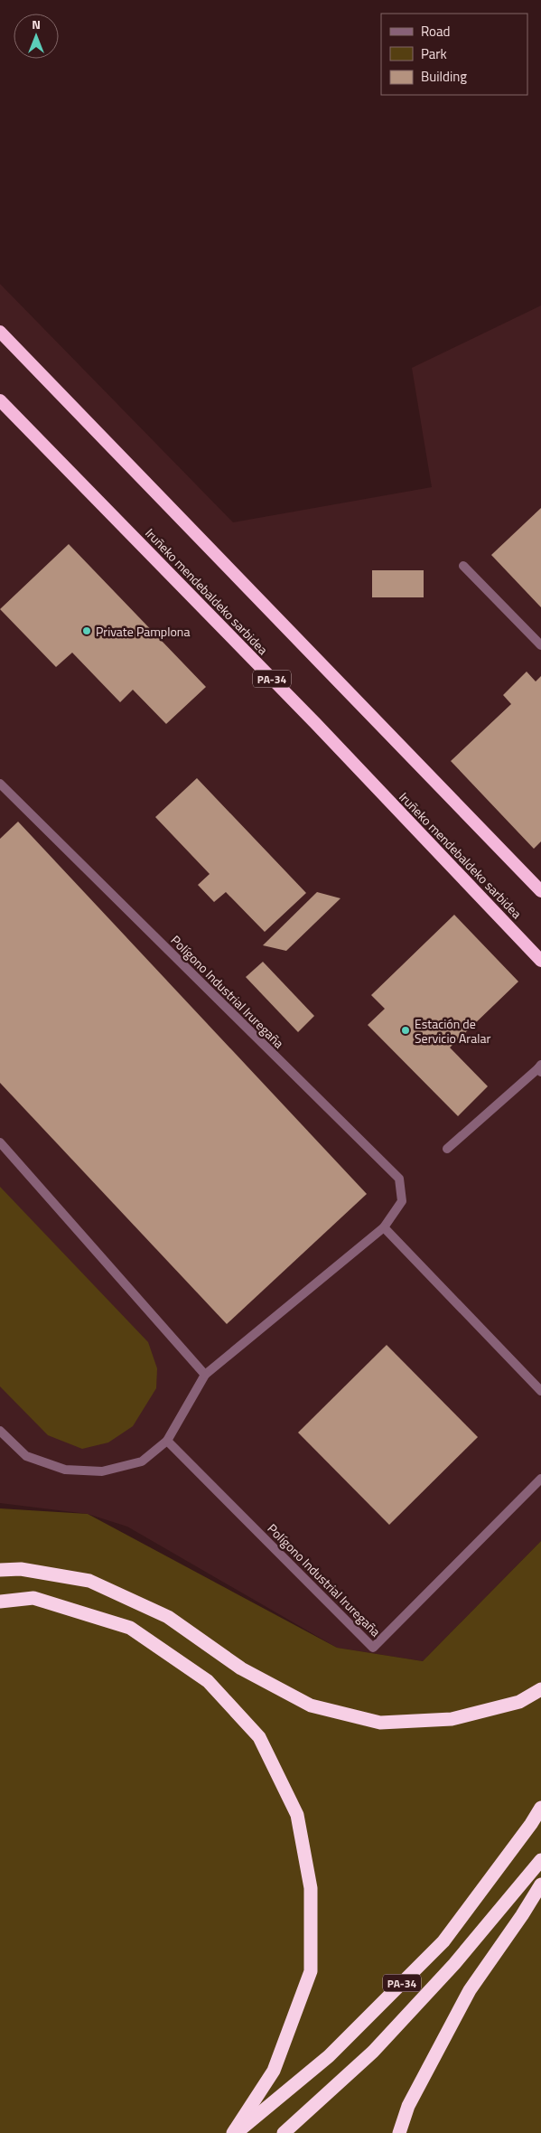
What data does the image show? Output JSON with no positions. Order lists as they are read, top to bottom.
{
  "streets": {
    "highway": ["Iruñeko mendebaldeko sarbidea", "PA-34"],
    "street": ["Polígono Industrial Iruregaña"]
  },
  "places": ["Private Pamplona", "Estación de Servicio Aralar"],
  "legend": ["Road", "Park", "Building"],
  "north": "top"
}
